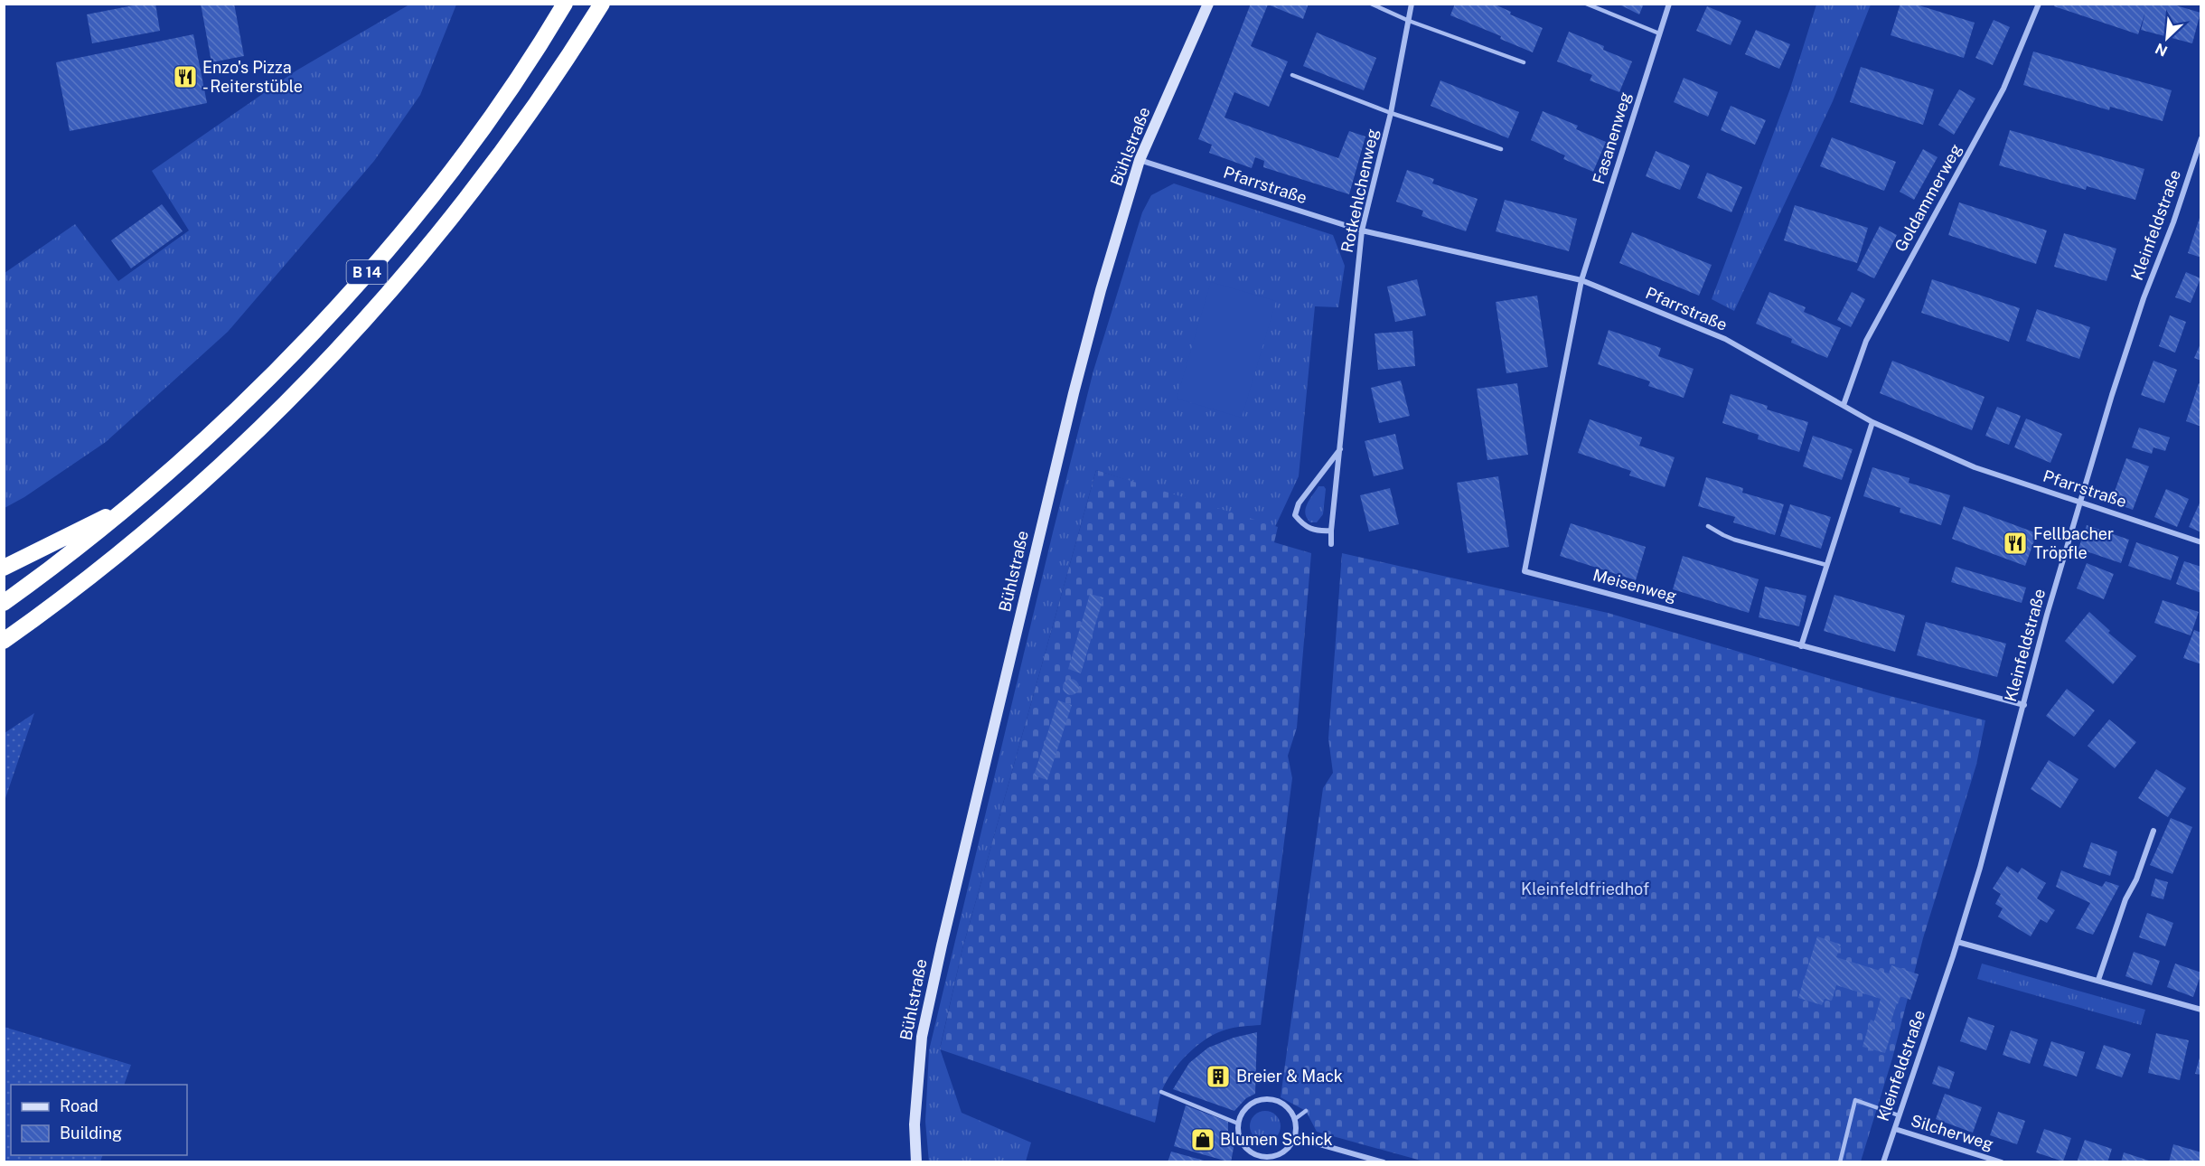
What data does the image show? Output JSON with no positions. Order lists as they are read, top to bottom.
{
  "streets": {
    "highway": ["B 14"],
    "main road": ["Bühlstraße"],
    "street": [
      "Fasanenweg",
      "Pfarrstraße",
      "Rotkehlchenweg",
      "Goldammerweg",
      "Kleinfeldstraße",
      "Meisenweg",
      "Silcherweg"
    ]
  },
  "crossings": [
    ["Fasanenweg", "Pfarrstraße"],
    ["Fasanenweg", "Meisenweg"],
    ["Bühlstraße", "Pfarrstraße"],
    ["Pfarrstraße", "Rotkehlchenweg"],
    ["Pfarrstraße", "Goldammerweg"],
    ["Pfarrstraße", "Kleinfeldstraße"],
    ["Pfarrstraße", "Meisenweg"],
    ["Kleinfeldstraße", "Meisenweg"],
    ["Kleinfeldstraße", "Silcherweg"]
  ],
  "parks": ["Kleinfeldfriedhof"],
  "places": {
    "restaurant": ["Enzo's Pizza - Reiterstüble", "Fellbacher Tröpfle"],
    "building": ["Breier & Mack"],
    "shop": ["Blumen Schick"]
  },
  "legend": ["Road", "Building"],
  "north": "bottom left"
}
